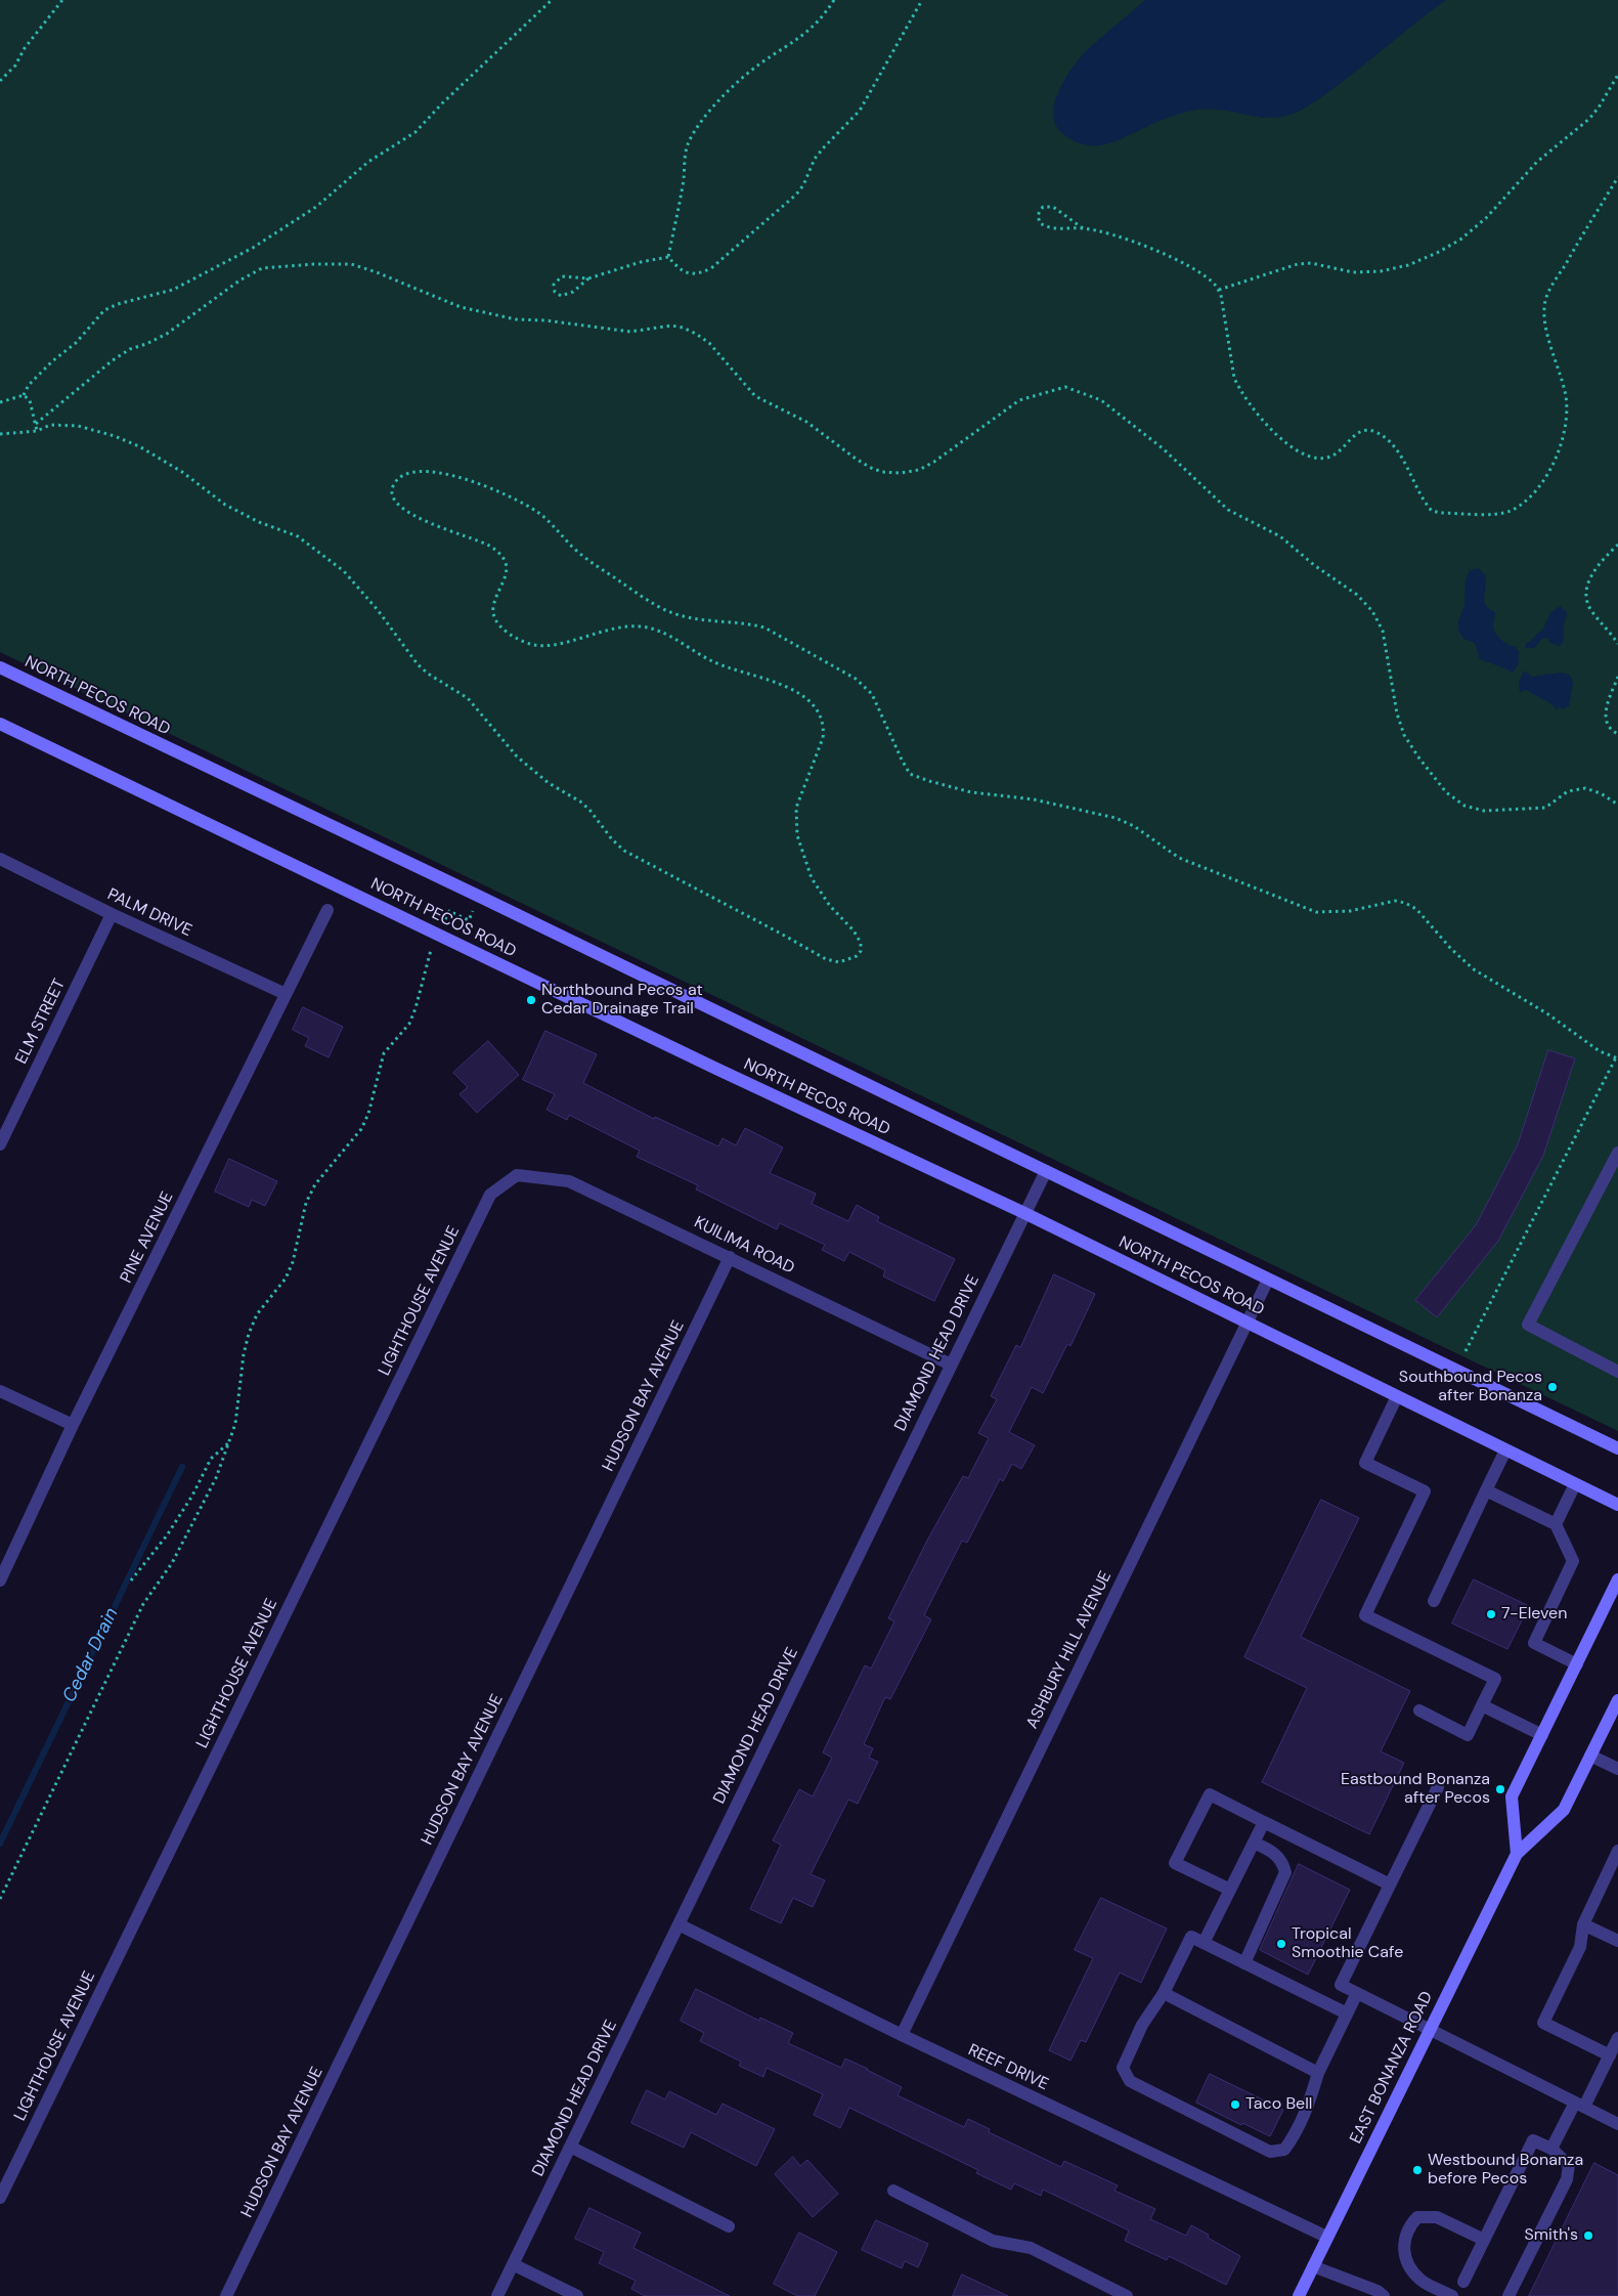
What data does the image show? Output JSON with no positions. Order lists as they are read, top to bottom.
{
  "streets": {
    "main road": ["NORTH PECOS ROAD", "EAST BONANZA ROAD"],
    "street": [
      "PALM DRIVE",
      "ELM STREET",
      "PINE AVENUE",
      "KUILIMA ROAD",
      "LIGHTHOUSE AVENUE",
      "DIAMOND HEAD DRIVE",
      "HUDSON BAY AVENUE",
      "ASHBURY HILL AVENUE",
      "REEF DRIVE"
    ]
  },
  "crossings": [
    ["NORTH PECOS ROAD", "DIAMOND HEAD DRIVE"],
    ["NORTH PECOS ROAD", "ASHBURY HILL AVENUE"],
    ["PALM DRIVE", "ELM STREET"],
    ["PALM DRIVE", "PINE AVENUE"],
    ["KUILIMA ROAD", "LIGHTHOUSE AVENUE"],
    ["KUILIMA ROAD", "DIAMOND HEAD DRIVE"],
    ["KUILIMA ROAD", "HUDSON BAY AVENUE"],
    ["DIAMOND HEAD DRIVE", "REEF DRIVE"],
    ["ASHBURY HILL AVENUE", "REEF DRIVE"],
    ["REEF DRIVE", "EAST BONANZA ROAD"]
  ],
  "water": ["Cedar Drain"],
  "places": [
    "Northbound Pecos at Cedar Drainage Trail",
    "Southbound Pecos after Bonanza",
    "7-Eleven",
    "Eastbound Bonanza after Pecos",
    "Tropical Smoothie Cafe",
    "Taco Bell",
    "Westbound Bonanza before Pecos",
    "Smith's"
  ]
}
